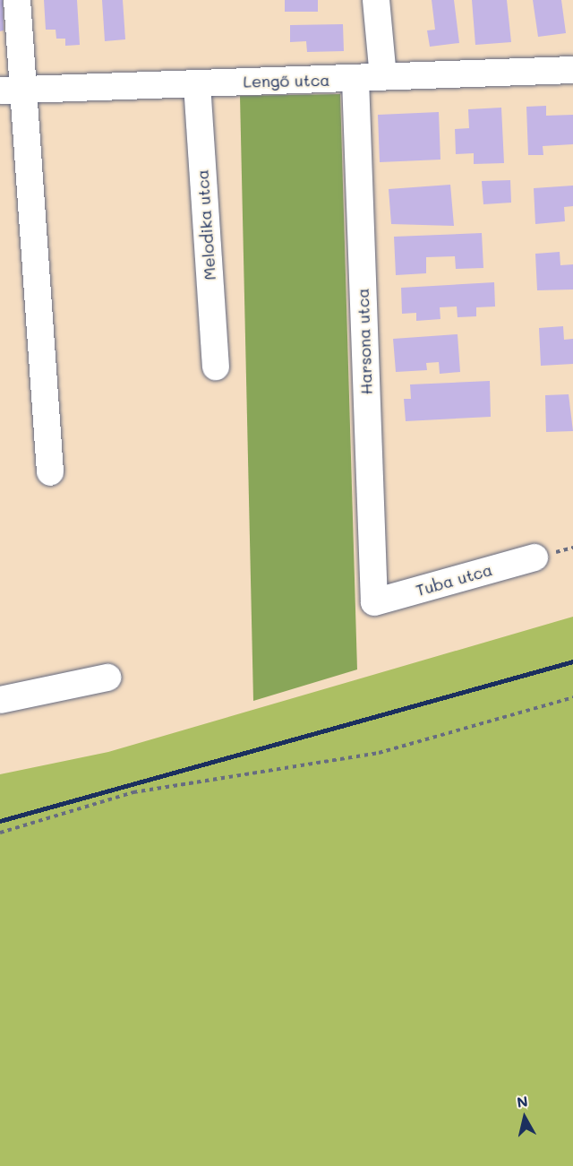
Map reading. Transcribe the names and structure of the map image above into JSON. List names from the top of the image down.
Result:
{
  "streets": {
    "street": [
      "Lengő utca",
      "Melodika utca",
      "Harsona utca",
      "Tuba utca"
    ]
  },
  "crossings": [
    ["Lengő utca", "Melodika utca"],
    ["Lengő utca", "Harsona utca"],
    ["Harsona utca", "Tuba utca"]
  ],
  "north": "top"
}
